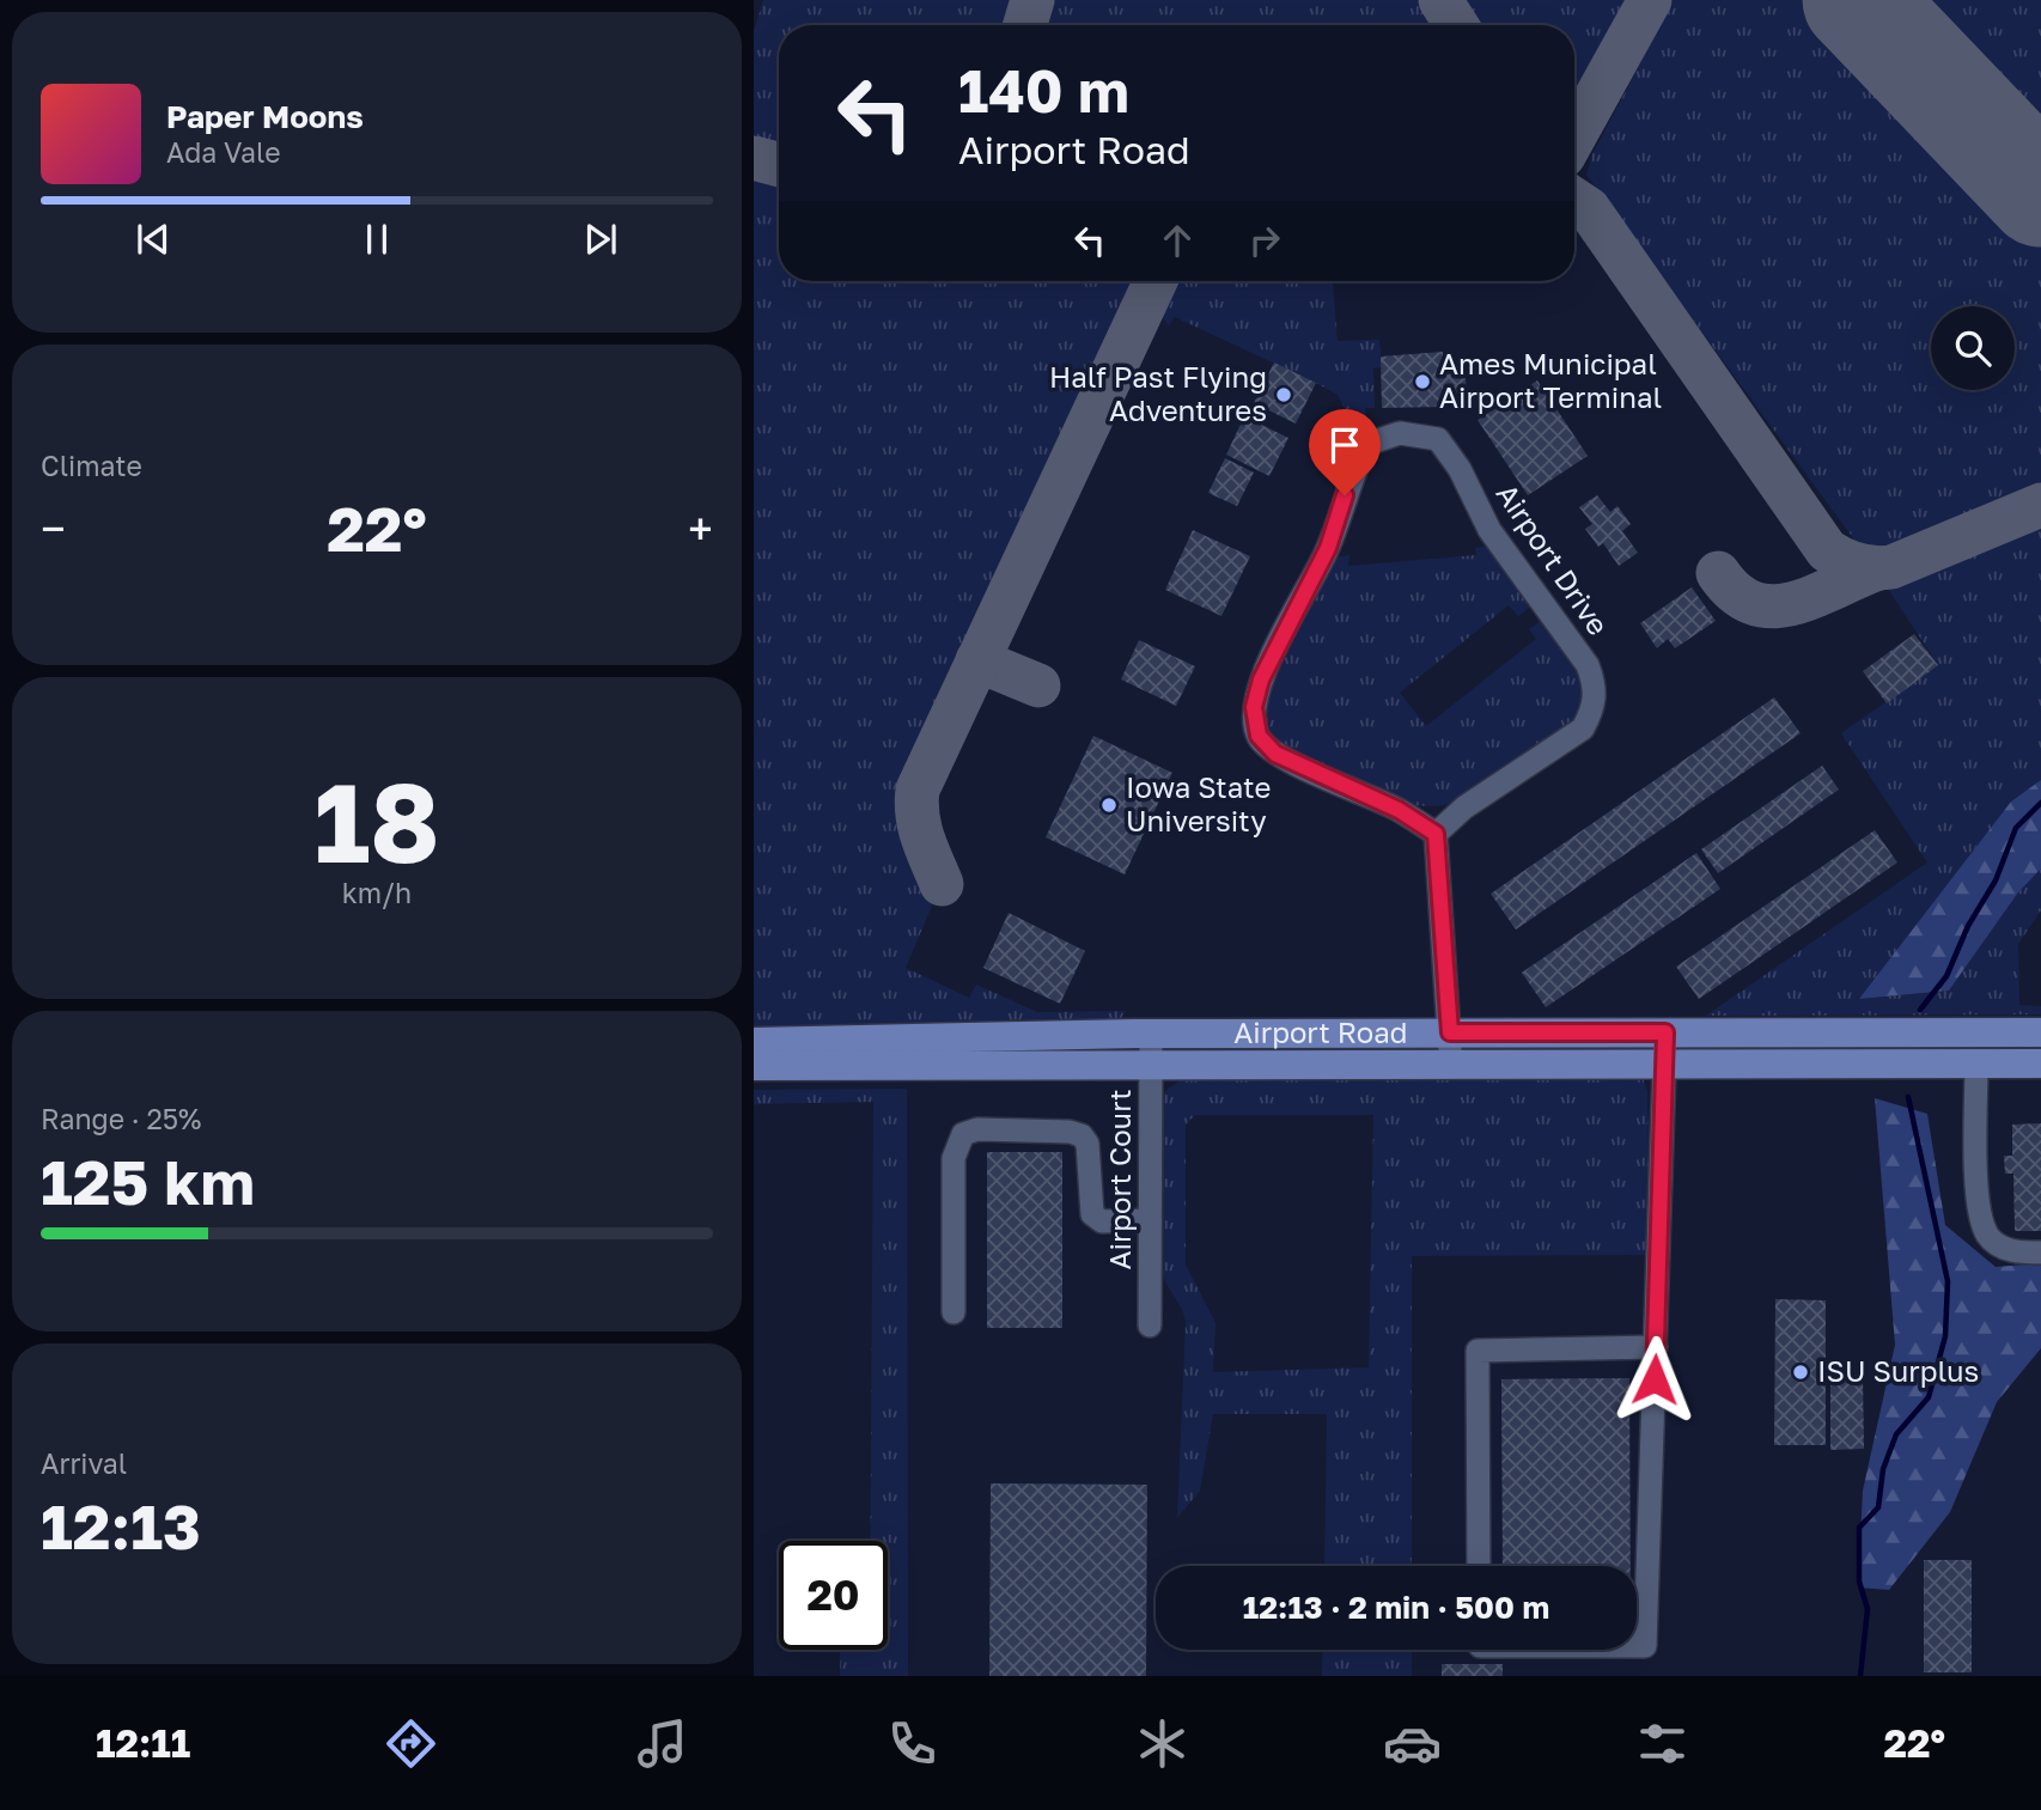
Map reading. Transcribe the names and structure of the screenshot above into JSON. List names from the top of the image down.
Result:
{
  "streets": {
    "main road": ["Airport Road"],
    "street": ["Airport Drive", "Airport Court"]
  },
  "crossings": [
    ["Airport Road", "Airport Court"]
  ],
  "places": [
    "Ames Municipal Airport Terminal",
    "Half Past Flying Adventures",
    "Iowa State University",
    "ISU Surplus"
  ],
  "page": {
    "turn": ["140 m", "Airport Road"],
    "song": ["Paper Moons", "Ada Vale"],
    "tile": [
      "Climate",
      ["18", "km/h"],
      ["Range · 25%", "125 km"],
      ["Arrival", "12:13"]
    ],
    "heat": ["−", "22°", "+"],
    "limit": "20",
    "trip": "12:13 · 2 min · 500 m",
    "tabs": ["12:11", "22°"]
  }
}
